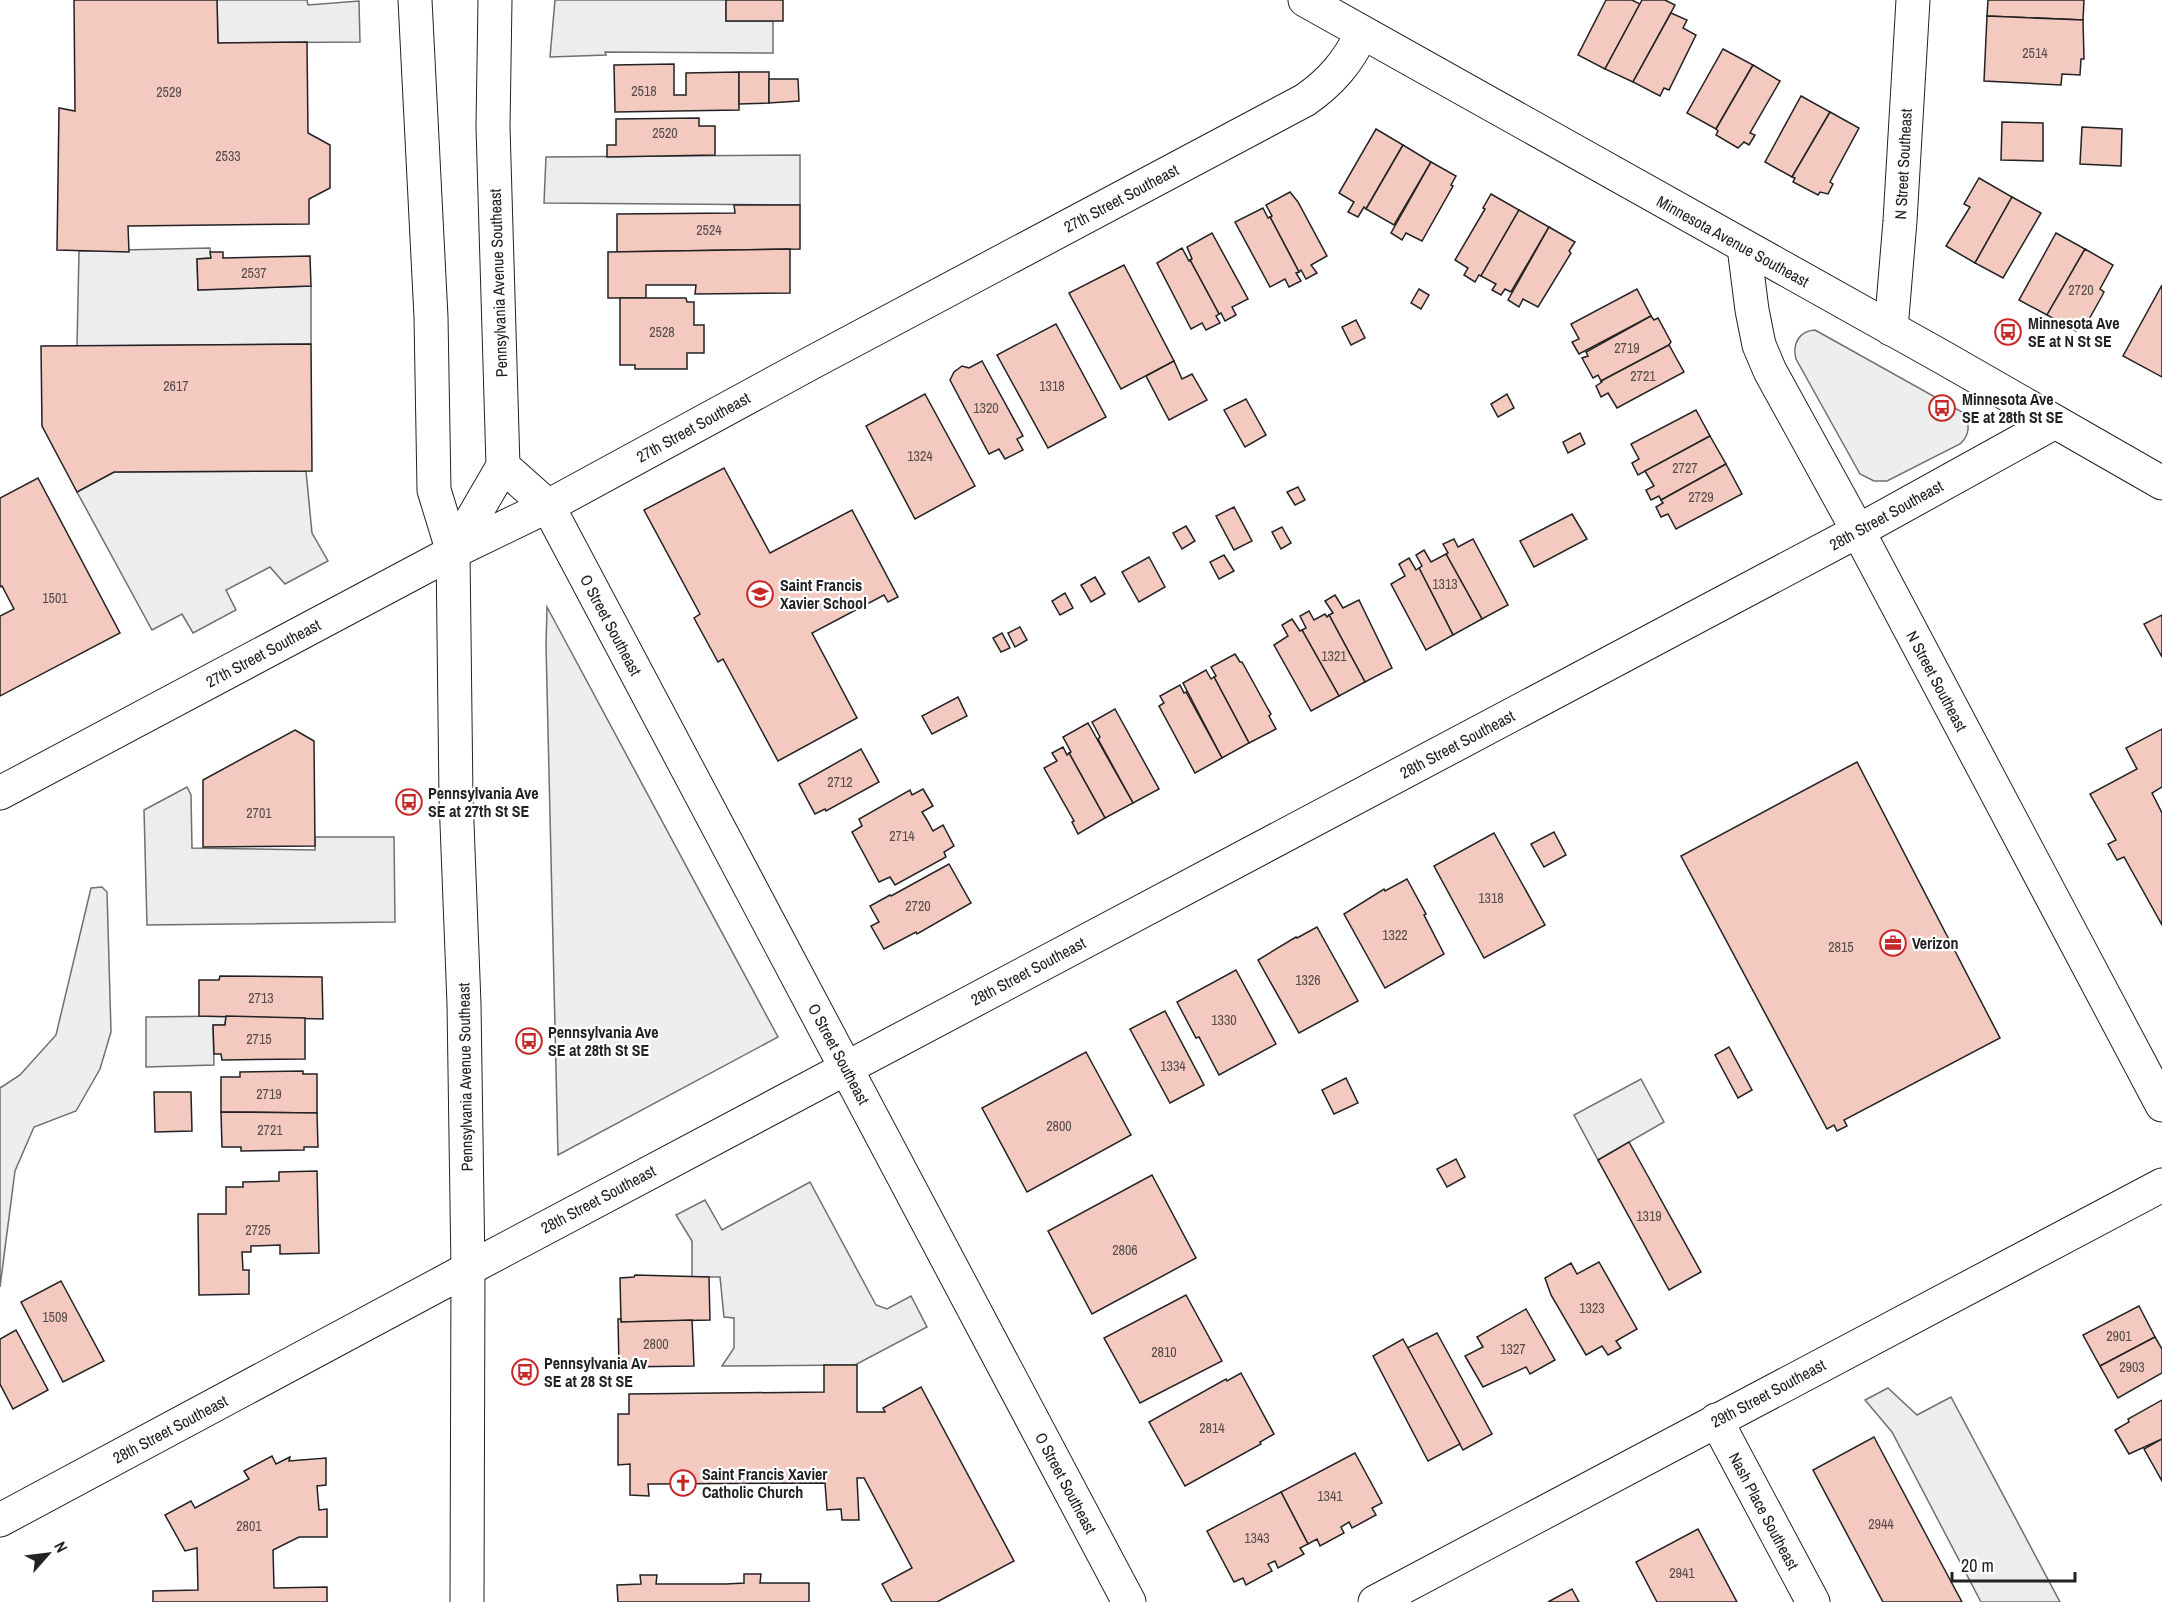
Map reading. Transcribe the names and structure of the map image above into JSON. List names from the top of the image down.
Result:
{
  "streets": {
    "main road": [
      "N Street Southeast",
      "27th Street Southeast",
      "Minnesota Avenue Southeast",
      "Pennsylvania Avenue Southeast",
      "28th Street Southeast",
      "O Street Southeast",
      "29th Street Southeast",
      "Nash Place Southeast"
    ]
  },
  "crossings": [
    ["N Street Southeast", "Minnesota Avenue Southeast"],
    ["N Street Southeast", "28th Street Southeast"],
    ["27th Street Southeast", "Minnesota Avenue Southeast"],
    ["27th Street Southeast", "Pennsylvania Avenue Southeast"],
    ["27th Street Southeast", "O Street Southeast"],
    ["Minnesota Avenue Southeast", "28th Street Southeast"],
    ["Pennsylvania Avenue Southeast", "28th Street Southeast"],
    ["28th Street Southeast", "O Street Southeast"],
    ["29th Street Southeast", "Nash Place Southeast"]
  ],
  "places": {
    "bus stop": [
      "Minnesota Ave SE at N St SE",
      "Minnesota Ave SE at 28th St SE",
      "Pennsylvania Ave SE at 27th St SE",
      "Pennsylvania Ave SE at 28th St SE",
      "Pennsylvania Av SE at 28 St SE"
    ],
    "school or university": ["Saint Francis Xavier School"],
    "office": ["Verizon"],
    "church": ["Saint Francis Xavier Catholic Church"]
  },
  "house_numbers": [
    "2514",
    "2518",
    "2529",
    "2520",
    "2533",
    "2524",
    "2537",
    "2720",
    "2528",
    "2719",
    "2721",
    "2617",
    "1318",
    "1320",
    "1324",
    "2727",
    "2729",
    "1313",
    "1501",
    "1321",
    "2712",
    "2701",
    "2714",
    "1318",
    "2720",
    "1322",
    "2815",
    "1326",
    "2713",
    "1330",
    "2715",
    "1334",
    "2719",
    "2800",
    "2721",
    "1319",
    "2725",
    "2806",
    "1323",
    "1509",
    "2901",
    "2800",
    "1327",
    "2810",
    "2903",
    "2814",
    "1341",
    "2944",
    "2801",
    "1343",
    "2941"
  ],
  "scale_bar": "20 m",
  "north": "top right"
}
